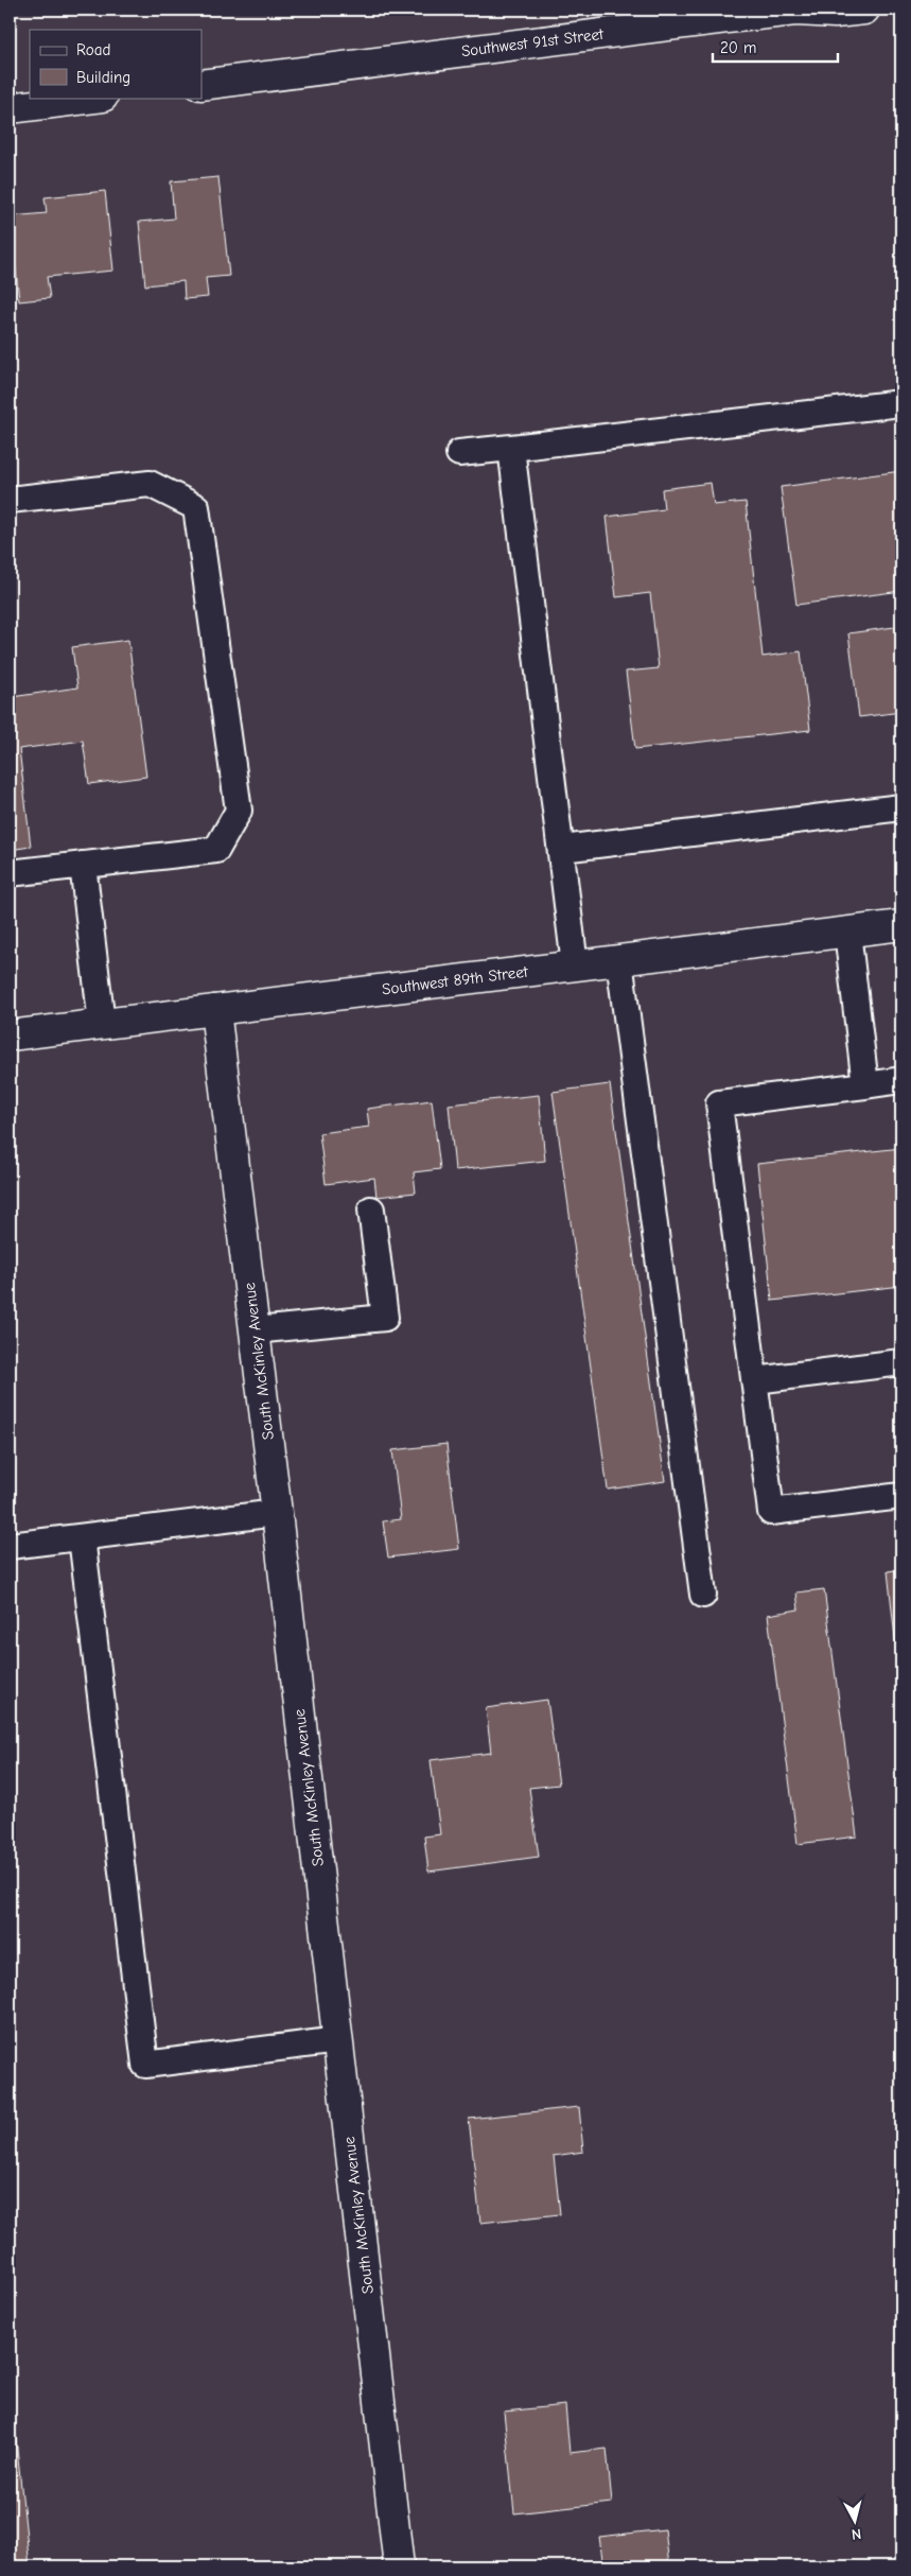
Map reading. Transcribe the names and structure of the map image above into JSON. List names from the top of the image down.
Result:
{
  "streets": {
    "street": ["Southwest 91st Street", "Southwest 89th Street", "South McKinley Avenue"]
  },
  "crossings": [
    ["Southwest 89th Street", "South McKinley Avenue"]
  ],
  "legend": ["Road", "Building"],
  "scale_bar": "20 m",
  "north": "bottom"
}
